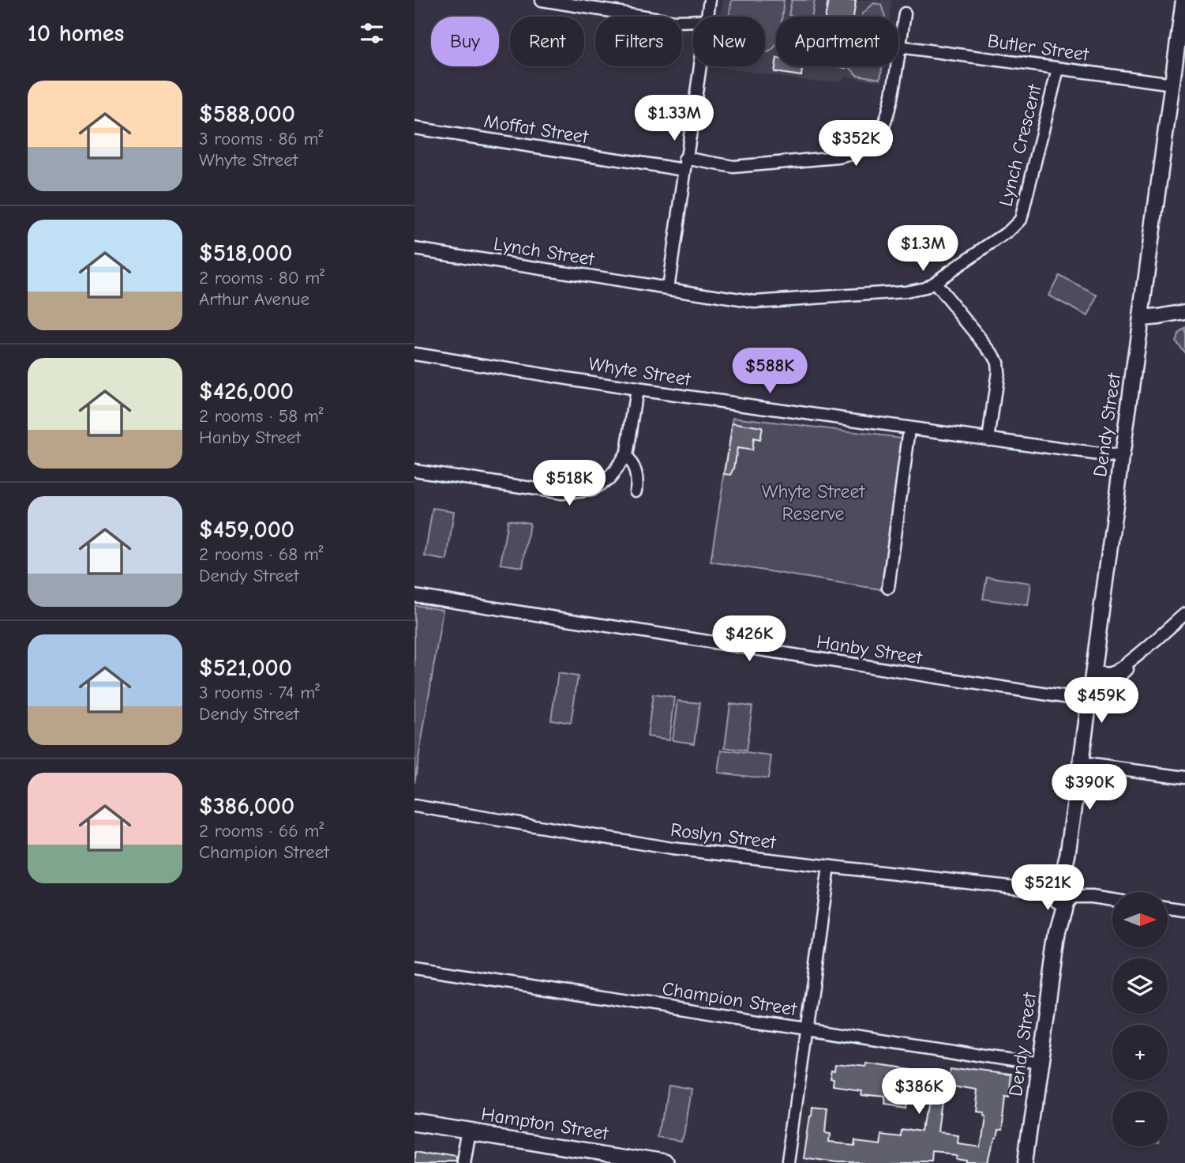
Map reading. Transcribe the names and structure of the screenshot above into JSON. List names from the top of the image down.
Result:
{
  "streets": {
    "main road": ["Hampton Street"],
    "street": [
      "Butler Street",
      "Moffat Street",
      "Lynch Crescent",
      "Lynch Street",
      "Whyte Street",
      "Dendy Street",
      "Hanby Street",
      "Roslyn Street",
      "Champion Street"
    ]
  },
  "crossings": [
    ["Butler Street", "Moffat Street"],
    ["Butler Street", "Lynch Crescent"],
    ["Butler Street", "Dendy Street"],
    ["Lynch Crescent", "Lynch Street"],
    ["Whyte Street", "Dendy Street"],
    ["Dendy Street", "Hanby Street"],
    ["Dendy Street", "Roslyn Street"],
    ["Dendy Street", "Champion Street"]
  ],
  "parks": ["Whyte Street Reserve"],
  "north": "right",
  "page": {
    "heading": "10 homes",
    "chip": [
      "Buy",
      "Rent",
      "Filters",
      "New",
      "Apartment"
    ],
    "list": [
      {
        "name": "$588,000",
        "note": "3 rooms · 86 m² · Whyte Street"
      },
      {
        "name": "$518,000",
        "note": "2 rooms · 80 m² · Arthur Avenue"
      },
      {
        "name": "$426,000",
        "note": "2 rooms · 58 m² · Hanby Street"
      },
      {
        "name": "$459,000",
        "note": "2 rooms · 68 m² · Dendy Street"
      },
      {
        "name": "$521,000",
        "note": "3 rooms · 74 m² · Dendy Street"
      },
      {
        "name": "$386,000",
        "note": "2 rooms · 66 m² · Champion Street"
      }
    ],
    "price": [
      "$1.33M",
      "$352K",
      "$1.3M",
      "$588K",
      "$518K",
      "$426K",
      "$459K",
      "$390K",
      "$521K",
      "$386K"
    ],
    "map_buttons": ["+", "−"]
  }
}
